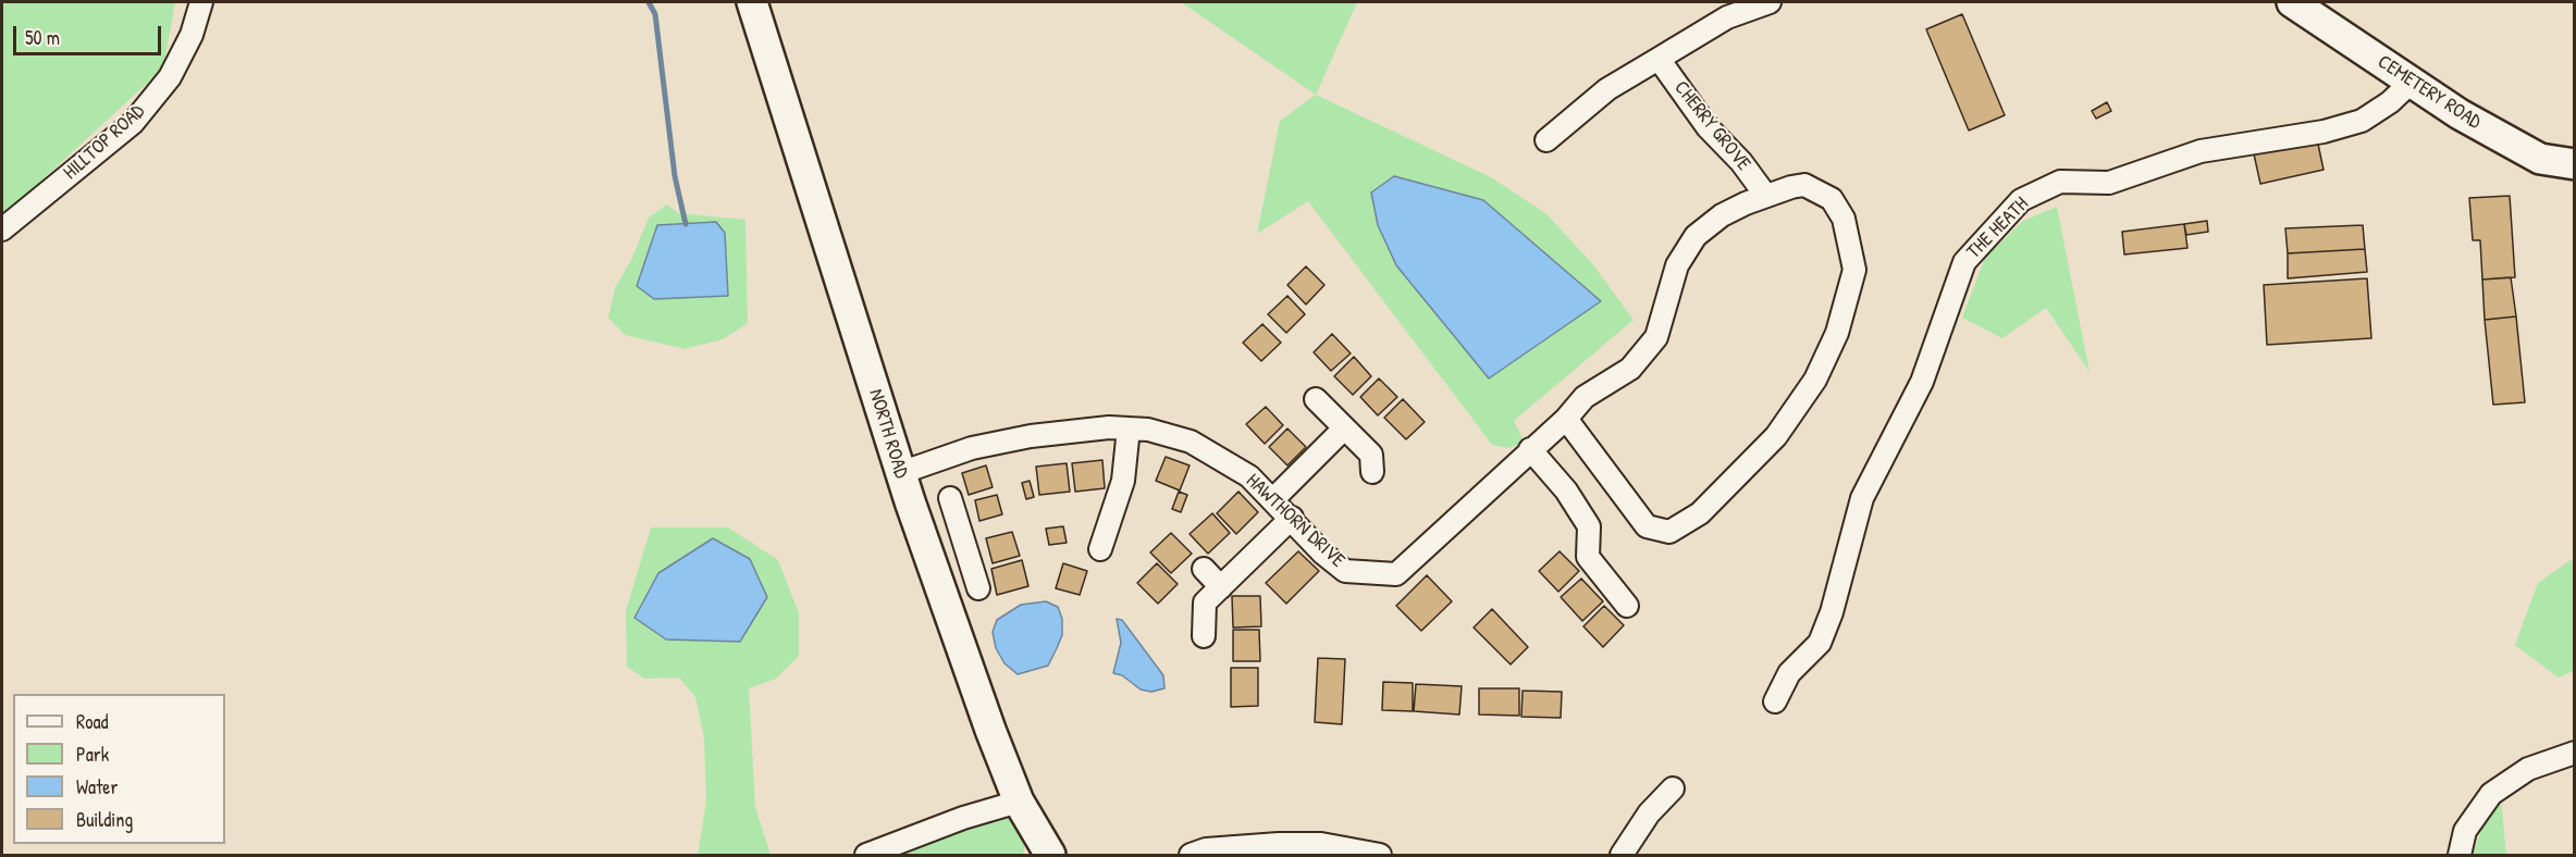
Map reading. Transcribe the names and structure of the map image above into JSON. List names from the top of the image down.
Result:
{
  "streets": {
    "street": [
      "CEMETERY ROAD",
      "CHERRY GROVE",
      "HILLTOP ROAD",
      "THE HEATH",
      "NORTH ROAD",
      "HAWTHORN DRIVE"
    ]
  },
  "crossings": [
    ["CEMETERY ROAD", "THE HEATH"],
    ["CHERRY GROVE", "HAWTHORN DRIVE"],
    ["NORTH ROAD", "HAWTHORN DRIVE"]
  ],
  "legend": [
    "Road",
    "Park",
    "Water",
    "Building"
  ],
  "scale_bar": "50 m"
}
